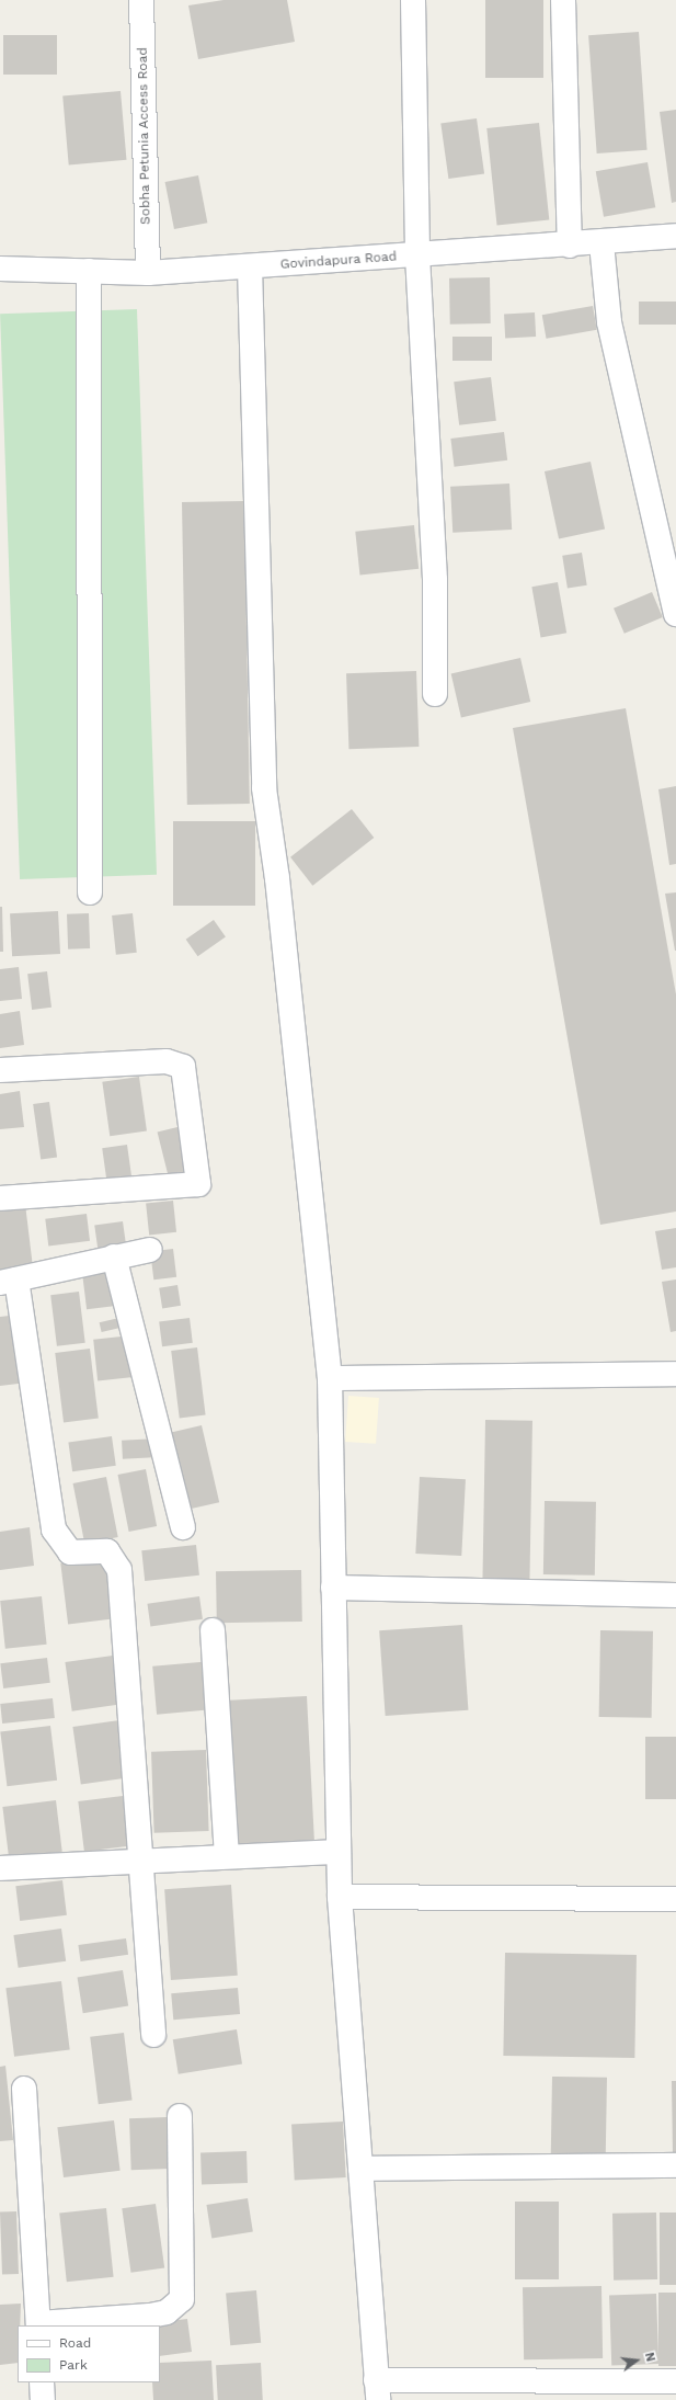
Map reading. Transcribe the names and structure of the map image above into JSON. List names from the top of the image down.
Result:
{
  "streets": {
    "street": ["Sobha Petunia Access Road", "Govindapura Road"]
  },
  "crossings": [
    ["Sobha Petunia Access Road", "Govindapura Road"]
  ],
  "legend": ["Road", "Park"],
  "north": "right"
}
